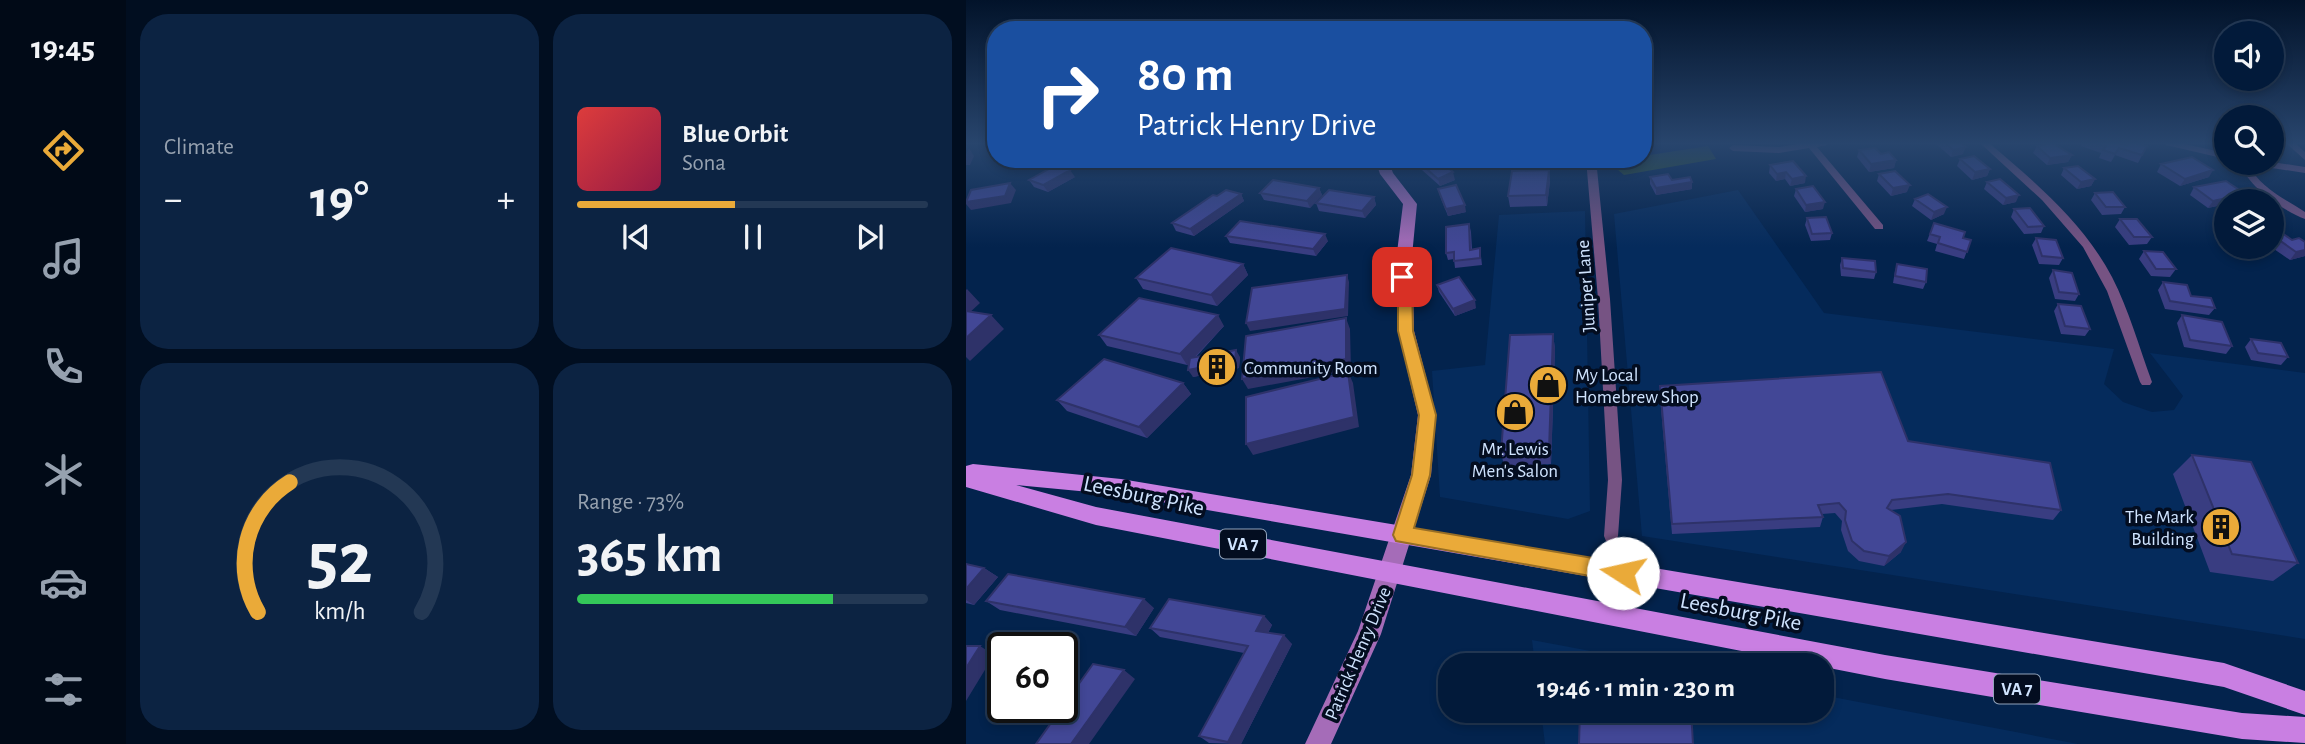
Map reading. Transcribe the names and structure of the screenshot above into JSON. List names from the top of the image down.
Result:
{
  "streets": {
    "main road": ["Leesburg Pike", "VA 7"],
    "street": ["Juniper Lane", "Patrick Henry Drive"]
  },
  "crossings": [
    ["Leesburg Pike", "Patrick Henry Drive"]
  ],
  "places": {
    "building": ["Community Room", "The Mark Building"],
    "shop": ["My Local Homebrew Shop", "Mr. Lewis Men's Salon"]
  },
  "page": {
    "tabs": "19:45",
    "tile": [
      "Climate",
      ["Range · 73%", "365 km"]
    ],
    "turn": ["80 m", "Patrick Henry Drive"],
    "song": ["Blue Orbit", "Sona"],
    "heat": ["−", "19°", "+"],
    "limit": "60",
    "trip": "19:46 · 1 min · 230 m",
    "gauge": ["52", "km/h"]
  }
}
